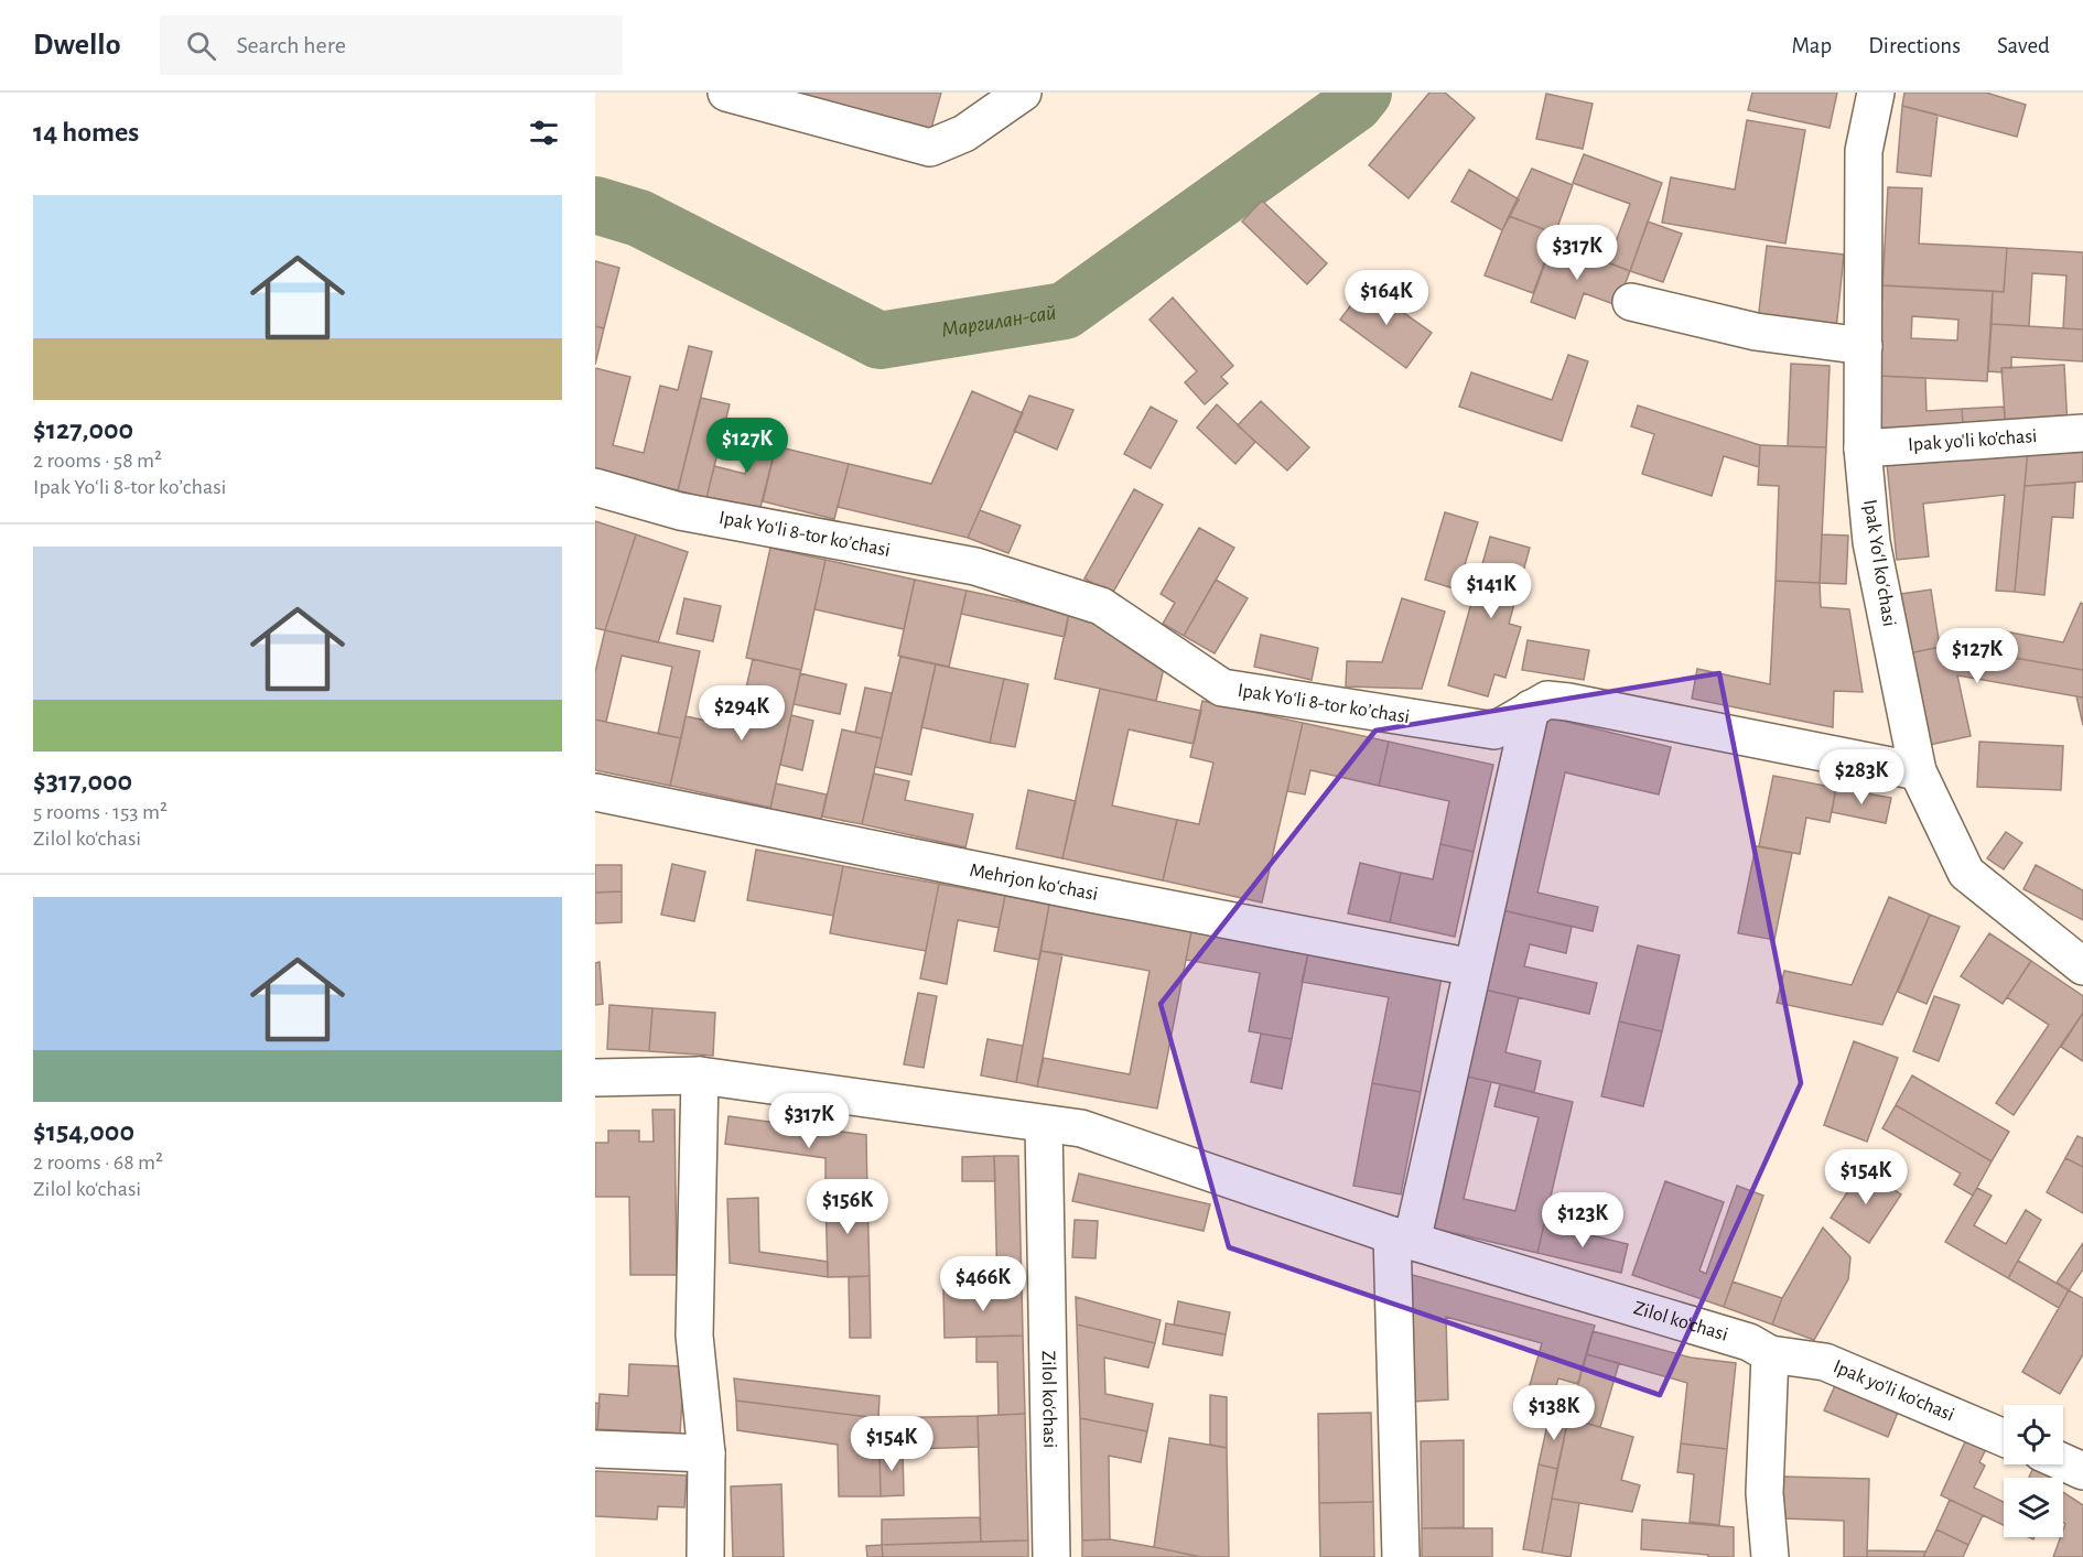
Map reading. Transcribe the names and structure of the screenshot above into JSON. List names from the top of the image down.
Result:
{
  "streets": {
    "street": [
      "Ipak yo'li ko'chasi",
      "Ipak Yoʻli 8-tor koʼchasi",
      "Ipak Yoʻl koʻchasi",
      "Mehrjon koʻchasi",
      "Zilol ko‘chasi"
    ]
  },
  "crossings": [
    ["Ipak yo'li ko'chasi", "Ipak Yoʻl koʻchasi"],
    ["Ipak yo'li ko'chasi", "Zilol ko‘chasi"],
    ["Ipak Yoʻli 8-tor koʼchasi", "Ipak Yoʻl koʻchasi"]
  ],
  "water": ["Маргилан-сай"],
  "page": {
    "header": "Dwello",
    "search": "Search here",
    "nav": ["Map", "Directions", "Saved"],
    "heading": "14 homes",
    "list": [
      {
        "name": "$127,000",
        "note": "2 rooms · 58 m² · Ipak Yoʻli 8-tor koʼchasi"
      },
      {
        "name": "$317,000",
        "note": "5 rooms · 153 m² · Zilol ko‘chasi"
      },
      {
        "name": "$154,000",
        "note": "2 rooms · 68 m² · Zilol ko‘chasi"
      }
    ],
    "price": [
      "$317K",
      "$164K",
      "$127K",
      "$141K",
      "$127K",
      "$294K",
      "$283K",
      "$317K",
      "$154K",
      "$156K",
      "$123K",
      "$466K",
      "$138K",
      "$154K"
    ]
  }
}
